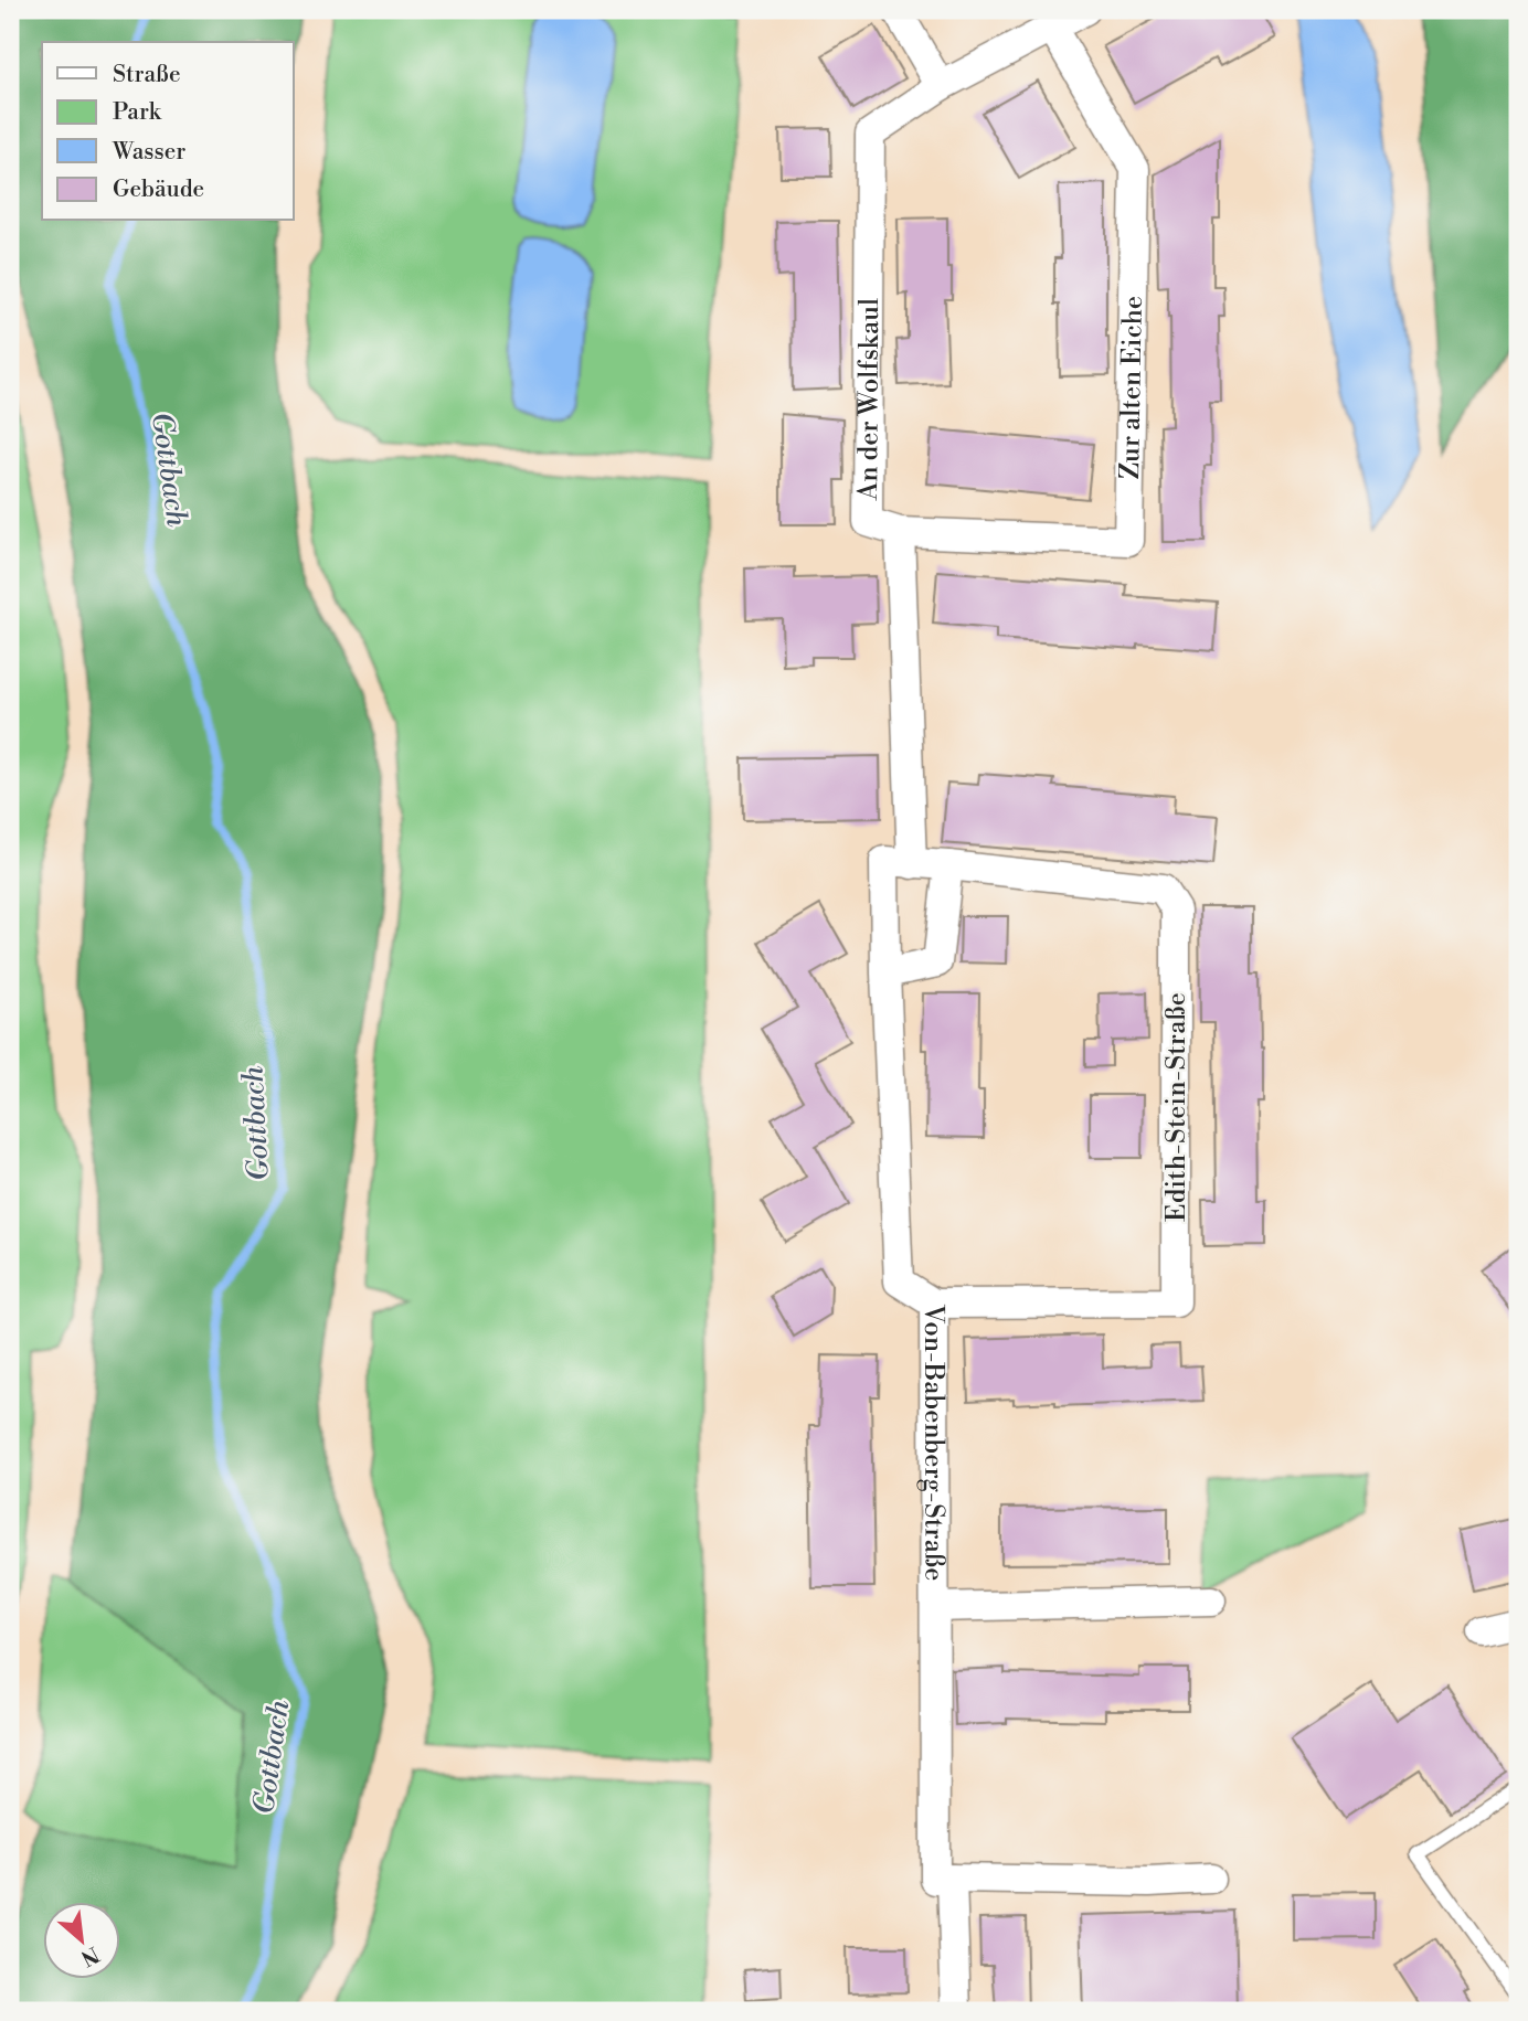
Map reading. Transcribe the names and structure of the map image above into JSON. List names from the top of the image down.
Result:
{
  "streets": {
    "street": [
      "Zur alten Eiche",
      "An der Wolfskaul",
      "Edith-Stein-Straße",
      "Von-Babenberg-Straße"
    ]
  },
  "crossings": [
    ["Zur alten Eiche", "An der Wolfskaul"],
    ["An der Wolfskaul", "Von-Babenberg-Straße"],
    ["Edith-Stein-Straße", "Von-Babenberg-Straße"]
  ],
  "water": ["Gottbach"],
  "legend": [
    "Straße",
    "Park",
    "Wasser",
    "Gebäude"
  ],
  "north": "bottom right"
}
